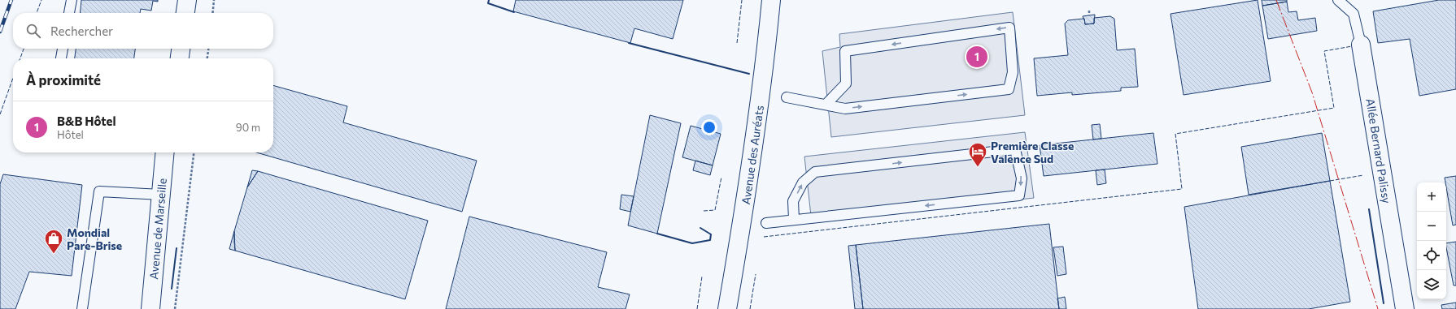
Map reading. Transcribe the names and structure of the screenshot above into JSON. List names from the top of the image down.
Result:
{
  "streets": {
    "street": ["Allée Bernard Palissy", "Avenue des Auréats", "Avenue de Marseille"]
  },
  "places": {
    "hotel": ["Première Classe Valence Sud"],
    "shop": ["Mondial Pare-Brise"]
  },
  "page": {
    "search": "Rechercher",
    "pins": "1",
    "heading": "À proximité",
    "list": [
      {
        "mark": "1",
        "name": "B&B Hôtel",
        "note": "Hôtel",
        "value": "90 m"
      }
    ],
    "map_buttons": ["+", "−"]
  }
}
